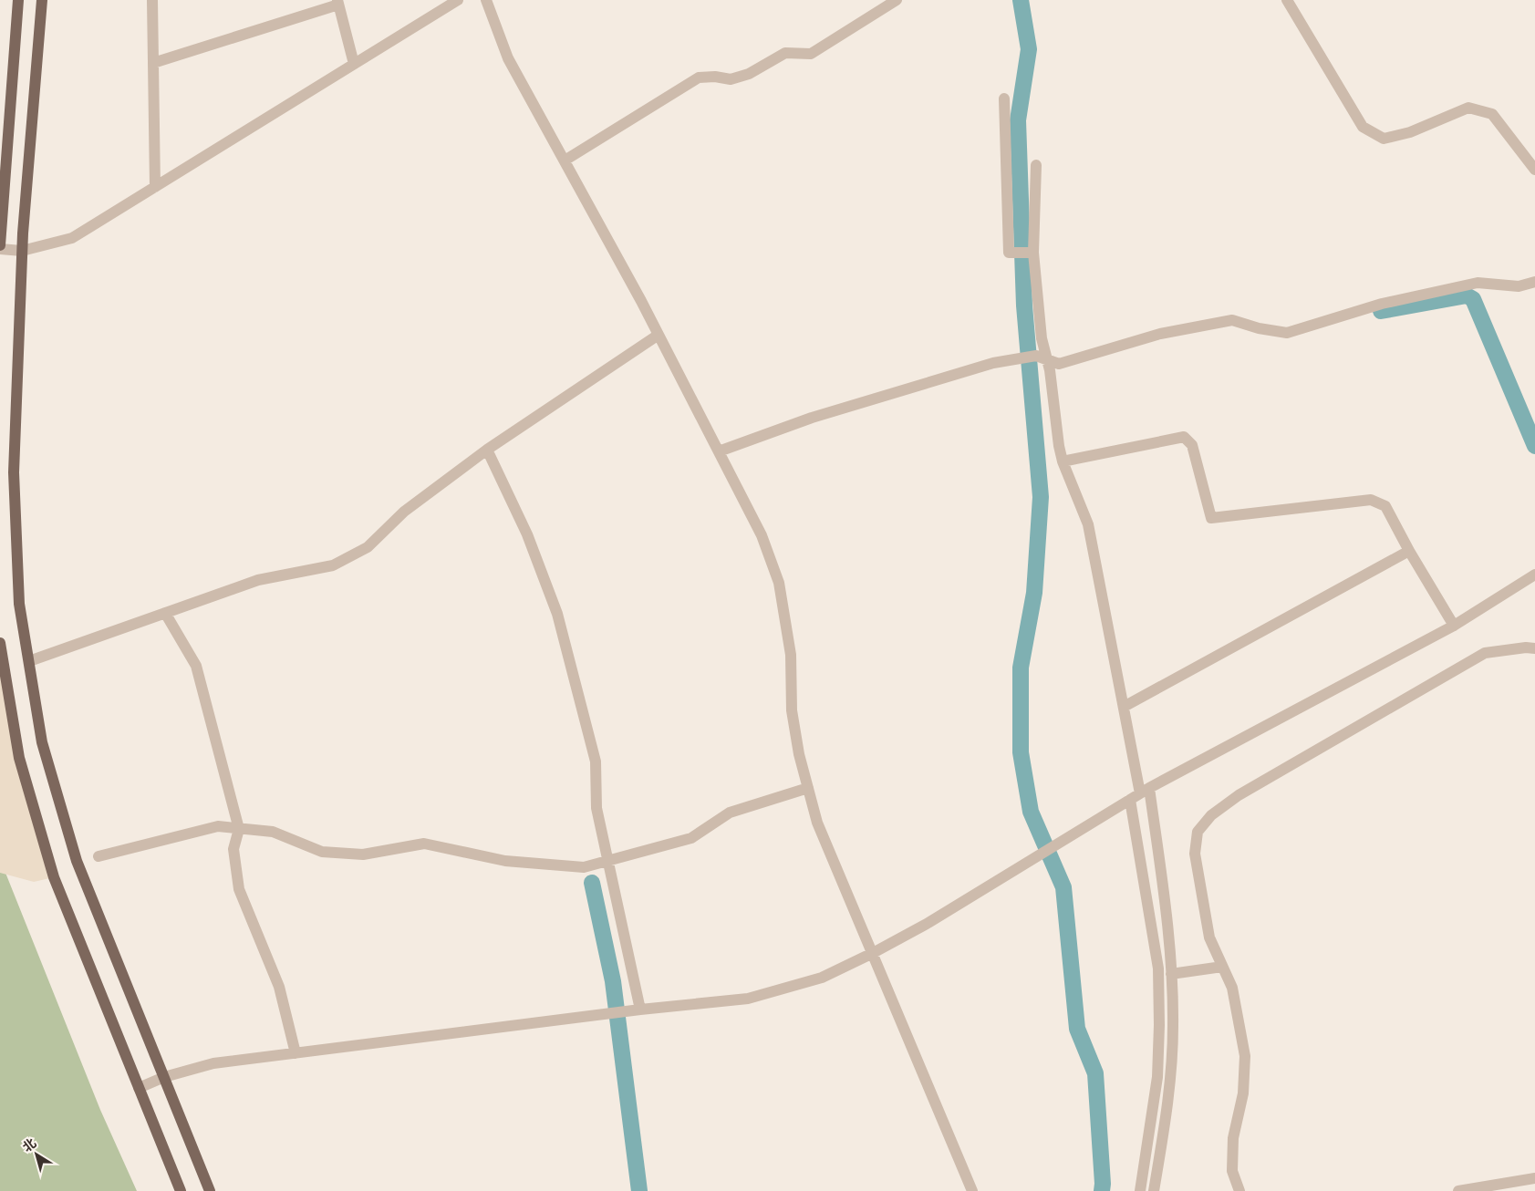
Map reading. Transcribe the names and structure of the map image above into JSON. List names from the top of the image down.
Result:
{
  "north": "top left"
}
